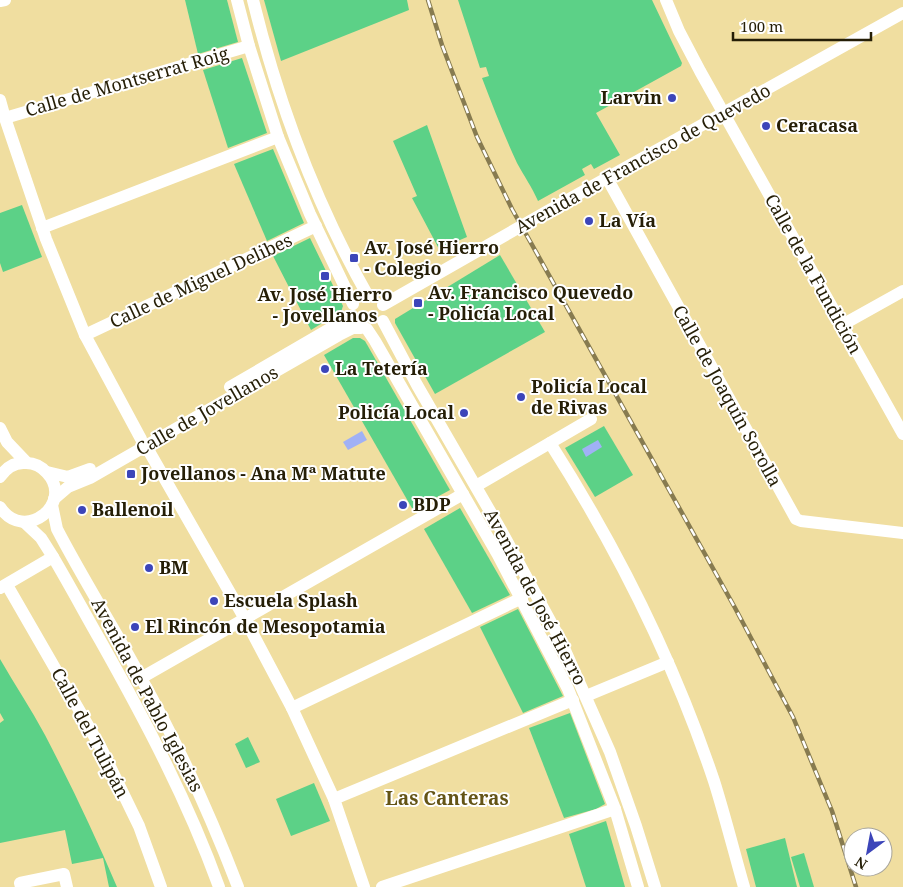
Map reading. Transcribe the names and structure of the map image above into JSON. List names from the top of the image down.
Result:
{
  "streets": {
    "street": [
      "Calle de Montserrat Roig",
      "Avenida de Francisco de Quevedo",
      "Calle de la Fundición",
      "Calle de Miguel Delibes",
      "Calle de Joaquín Sorolla",
      "Calle de Jovellanos",
      "Avenida de José Hierro",
      "Avenida de Pablo Iglesias",
      "Calle del Tulipán"
    ]
  },
  "crossings": [
    ["Avenida de Francisco de Quevedo", "Calle de la Fundición"],
    ["Avenida de Francisco de Quevedo", "Calle de Joaquín Sorolla"],
    ["Avenida de Francisco de Quevedo", "Calle de Jovellanos"],
    ["Avenida de Francisco de Quevedo", "Avenida de José Hierro"],
    ["Calle de Jovellanos", "Avenida de José Hierro"],
    ["Calle de Jovellanos", "Avenida de Pablo Iglesias"]
  ],
  "districts": ["Las Canteras"],
  "places": {
    "other": [
      "Larvin",
      "Ceracasa",
      "La Vía",
      "La Tetería",
      "Policía Local de Rivas",
      "Policía Local",
      "BDP",
      "Ballenoil",
      "BM",
      "Escuela Splash",
      "El Rincón de Mesopotamia"
    ],
    "transit": [
      "Av. José Hierro - Colegio",
      "Av. José Hierro - Jovellanos",
      "Av. Francisco Quevedo - Policía Local",
      "Jovellanos - Ana Mª Matute"
    ]
  },
  "scale_bar": "100 m",
  "north": "bottom left"
}
